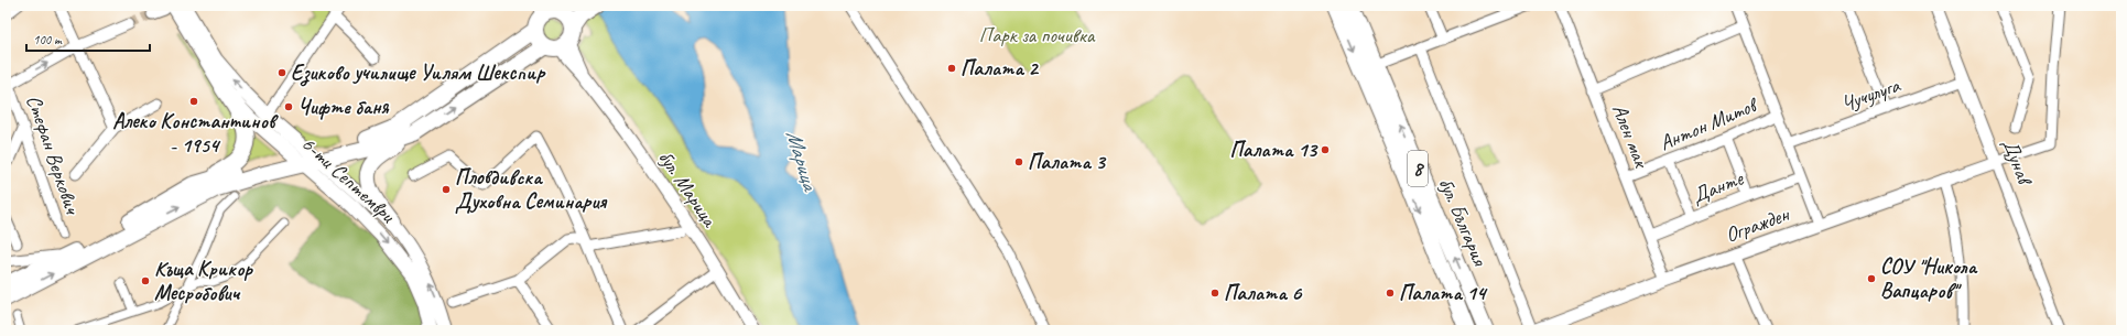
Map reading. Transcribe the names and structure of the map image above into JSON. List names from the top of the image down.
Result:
{
  "streets": {
    "main road": ["8", "6-ти Септември", "бул. България"],
    "street": [
      "Чучулуга",
      "Антон Митов",
      "Ален мак",
      "Стефан Веркович",
      "Дунав",
      "Данте",
      "бул. Марица",
      "Огражден"
    ]
  },
  "crossings": [
    ["Чучулуга", "Дунав"],
    ["Антон Митов", "Ален мак"],
    ["Ален мак", "Данте"],
    ["Ален мак", "Огражден"],
    ["Дунав", "Огражден"]
  ],
  "water": ["Марица"],
  "parks": ["Парк за почивка"],
  "places": [
    "Палата 2",
    "Езиково училище Уилям Шекспир",
    "Алеко Константинов - 1954",
    "Чифте баня",
    "Палата 13",
    "Палата 3",
    "Пловдивска Духовна Семинария",
    "СОУ \"Никола Вапцаров\"",
    "Kъща Крикор Месробович",
    "Палата 6",
    "Палата 14"
  ],
  "scale_bar": "100 m"
}
